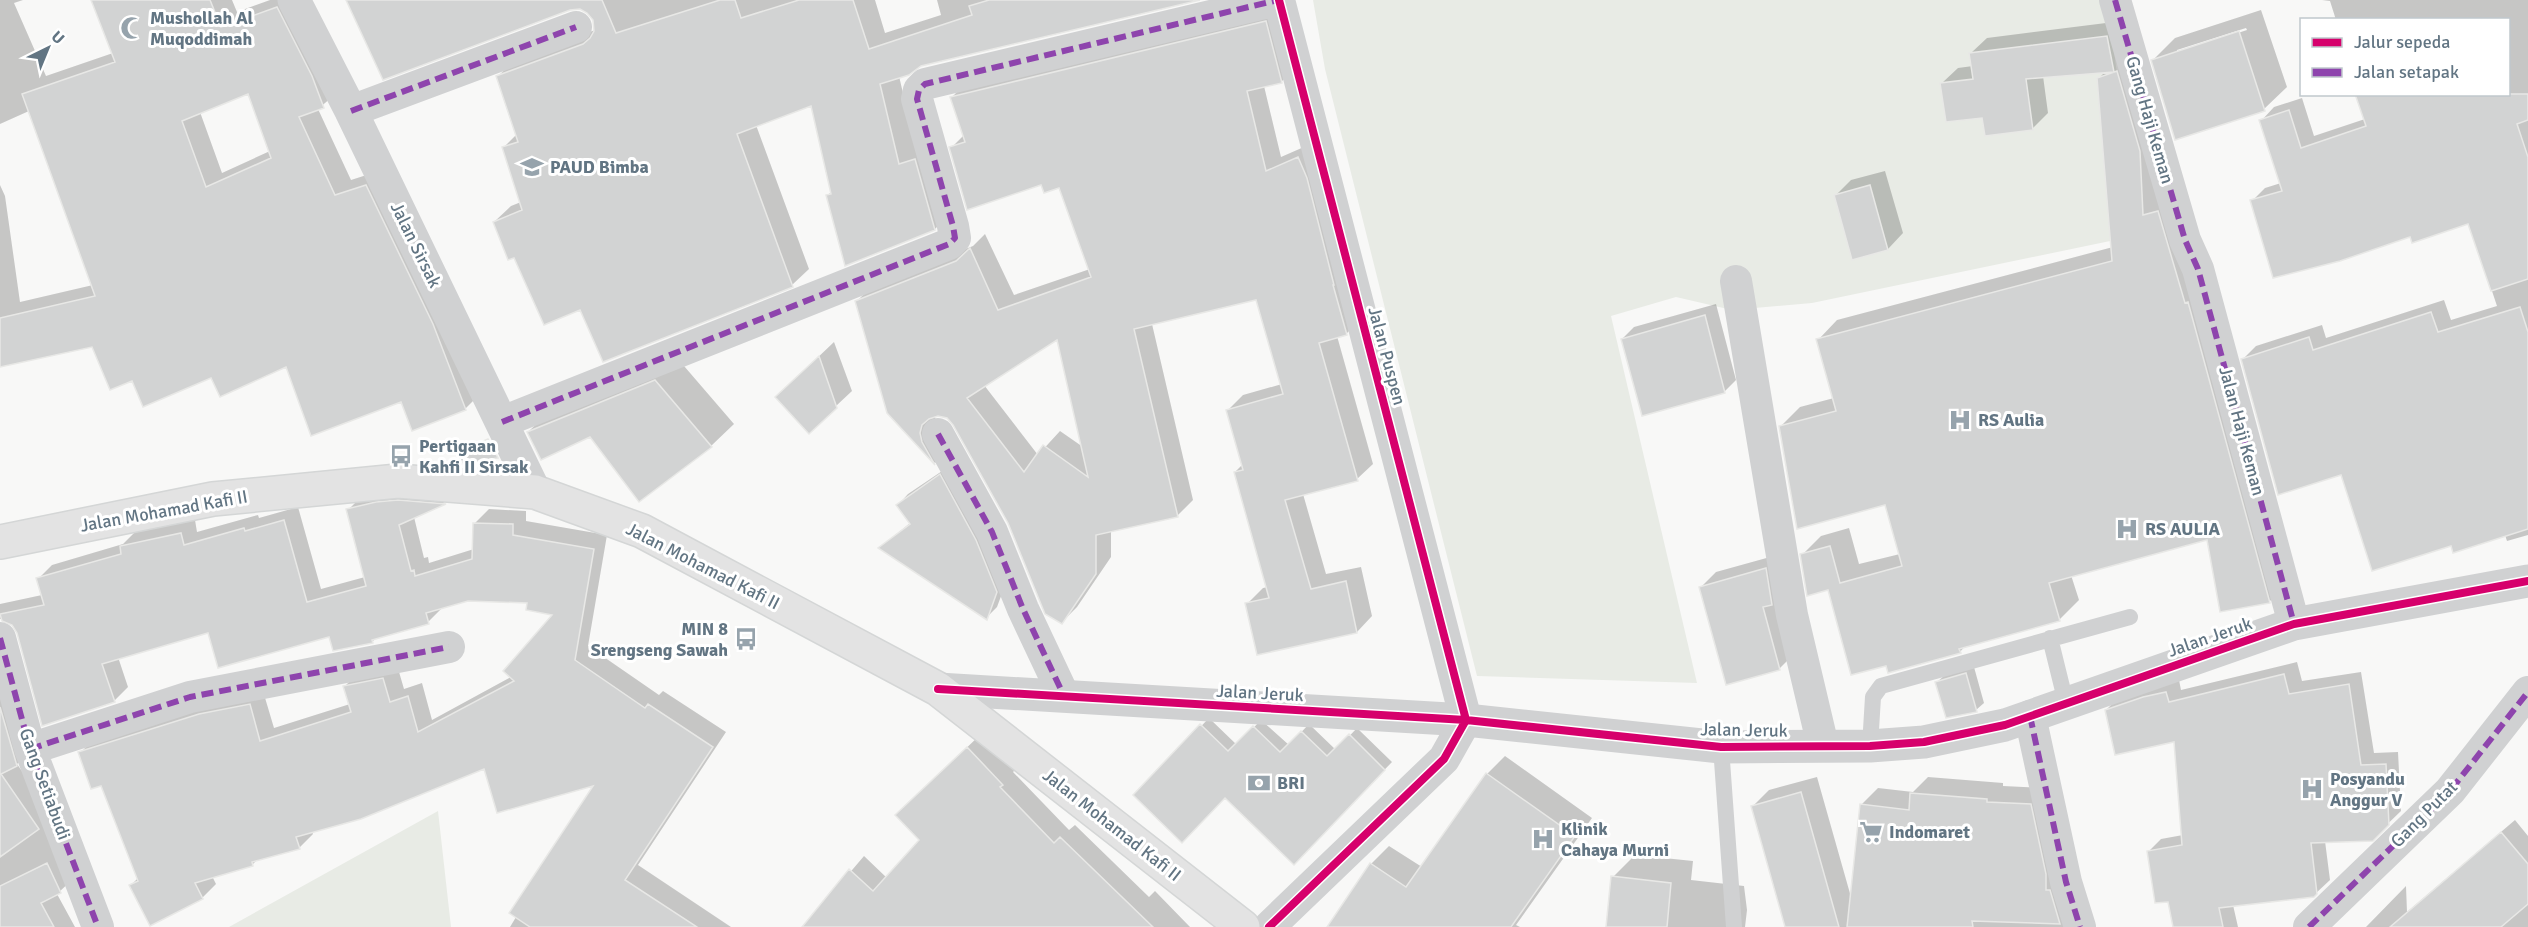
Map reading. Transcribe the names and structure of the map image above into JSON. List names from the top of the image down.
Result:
{
  "streets": {
    "main road": ["Jalan Mohamad Kafi II"],
    "street": [
      "Gang Haji Keman",
      "Jalan Sirsak",
      "Jalan Puspen",
      "Jalan Haji Keman",
      "Jalan Jeruk",
      "Gang Setiabudi",
      "Gang Putat"
    ]
  },
  "crossings": [
    ["Gang Haji Keman", "Jalan Haji Keman"],
    ["Jalan Sirsak", "Jalan Mohamad Kafi II"],
    ["Jalan Puspen", "Jalan Jeruk"],
    ["Jalan Haji Keman", "Jalan Jeruk"],
    ["Jalan Mohamad Kafi II", "Jalan Jeruk"]
  ],
  "places": {
    "mosque": ["Mushollah Al Muqoddimah"],
    "school or university": ["PAUD Bimba"],
    "hospital": [
      "RS Aulia",
      "RS AULIA",
      "Posyandu Anggur V",
      "Klinik Cahaya Murni"
    ],
    "bus stop": ["Pertigaan Kahfi II Sirsak", "MIN 8 Srengseng Sawah"],
    "bank": ["BRI"],
    "supermarket": ["Indomaret"]
  },
  "legend": ["Jalur sepeda", "Jalan setapak"],
  "north": "top right"
}
